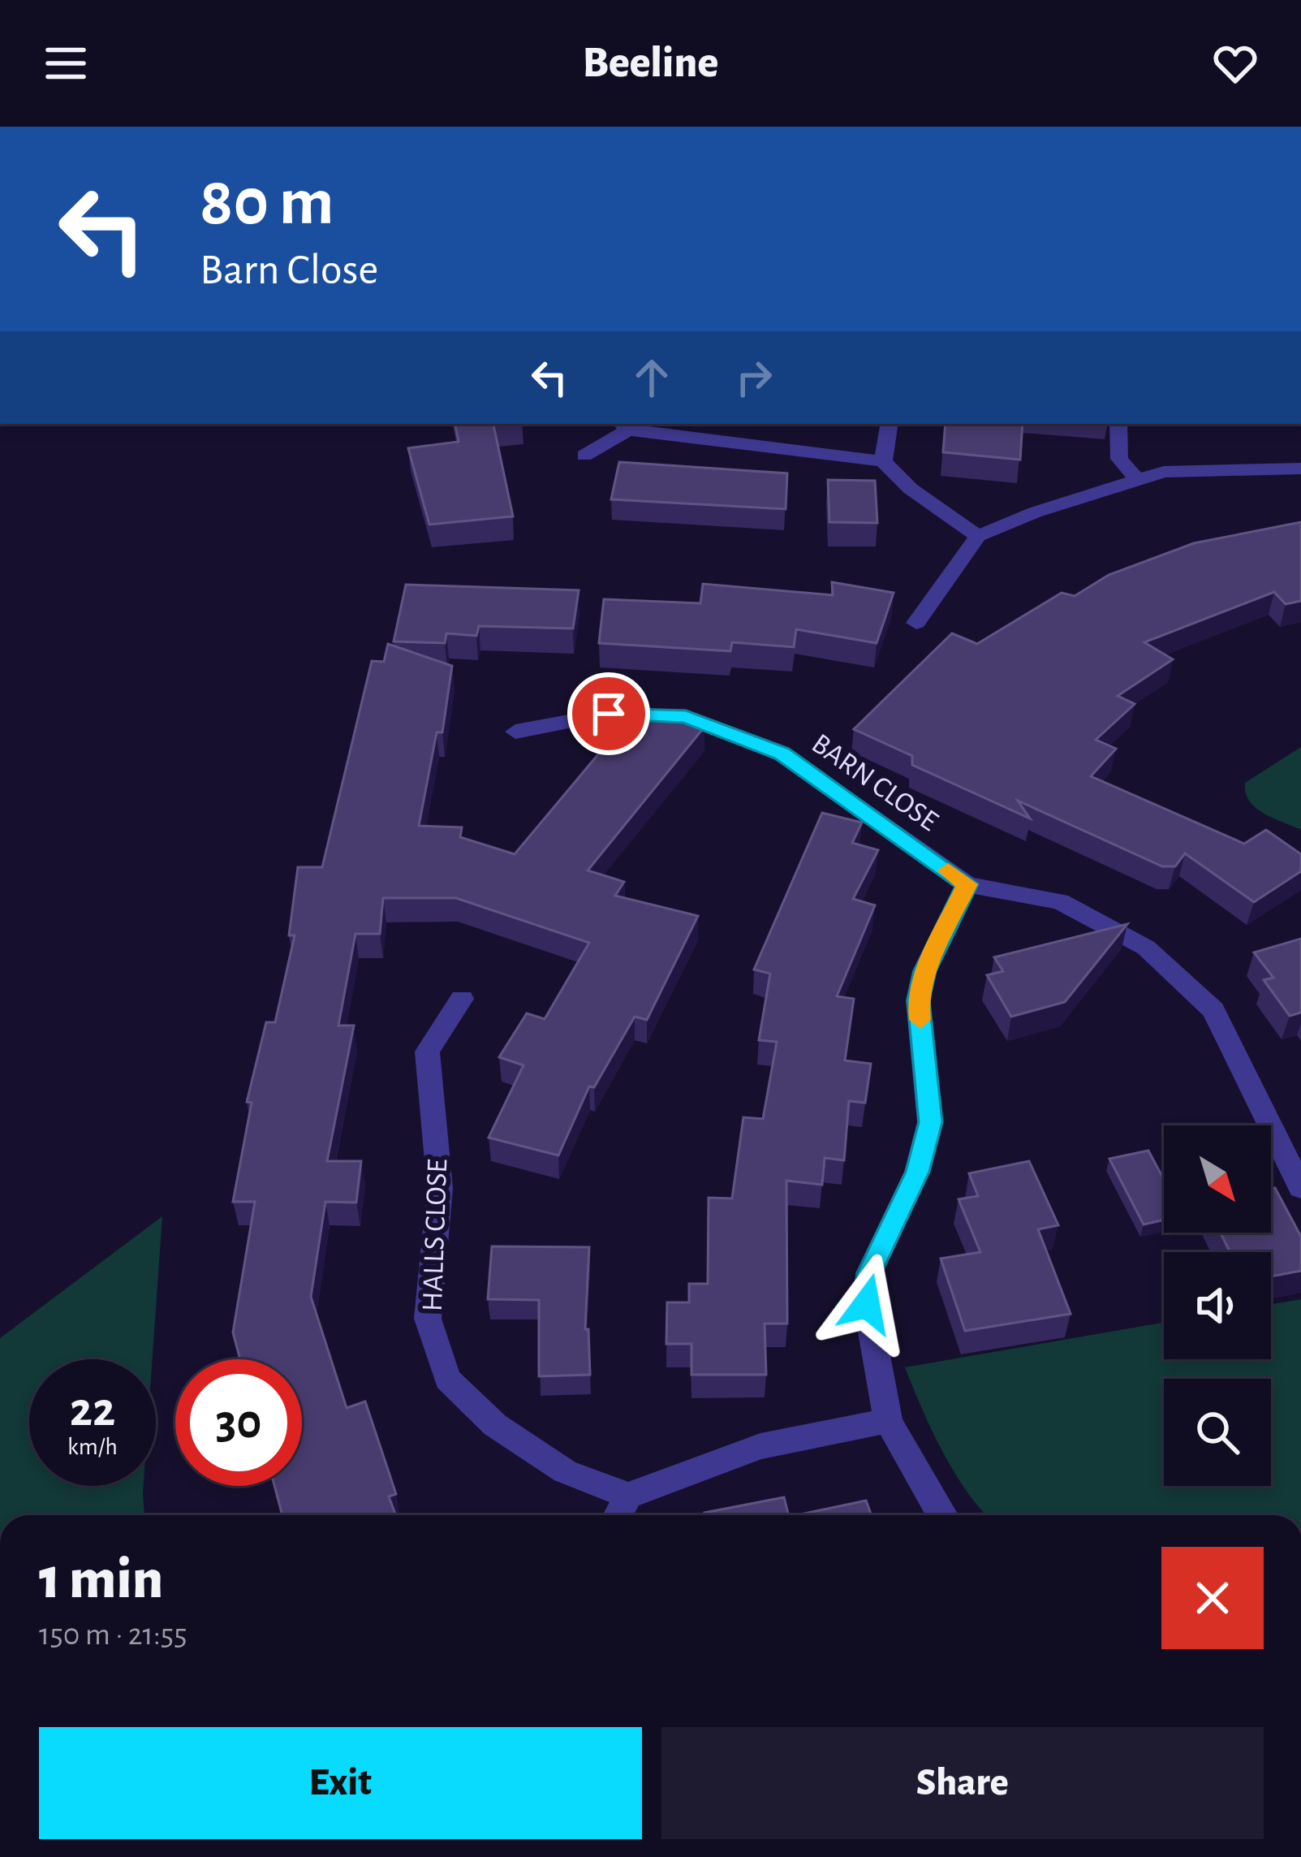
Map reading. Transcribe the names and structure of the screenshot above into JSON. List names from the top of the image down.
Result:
{
  "streets": {
    "street": ["BARN CLOSE", "HALLS CLOSE"]
  },
  "north": "bottom right",
  "page": {
    "header": "Beeline",
    "turn": ["80 m", "Barn Close"],
    "speed": "22 km/h",
    "limit": "30",
    "heading": ["1 min", "150 m · 21:55"],
    "buttons": ["Exit", "Share"]
  }
}
